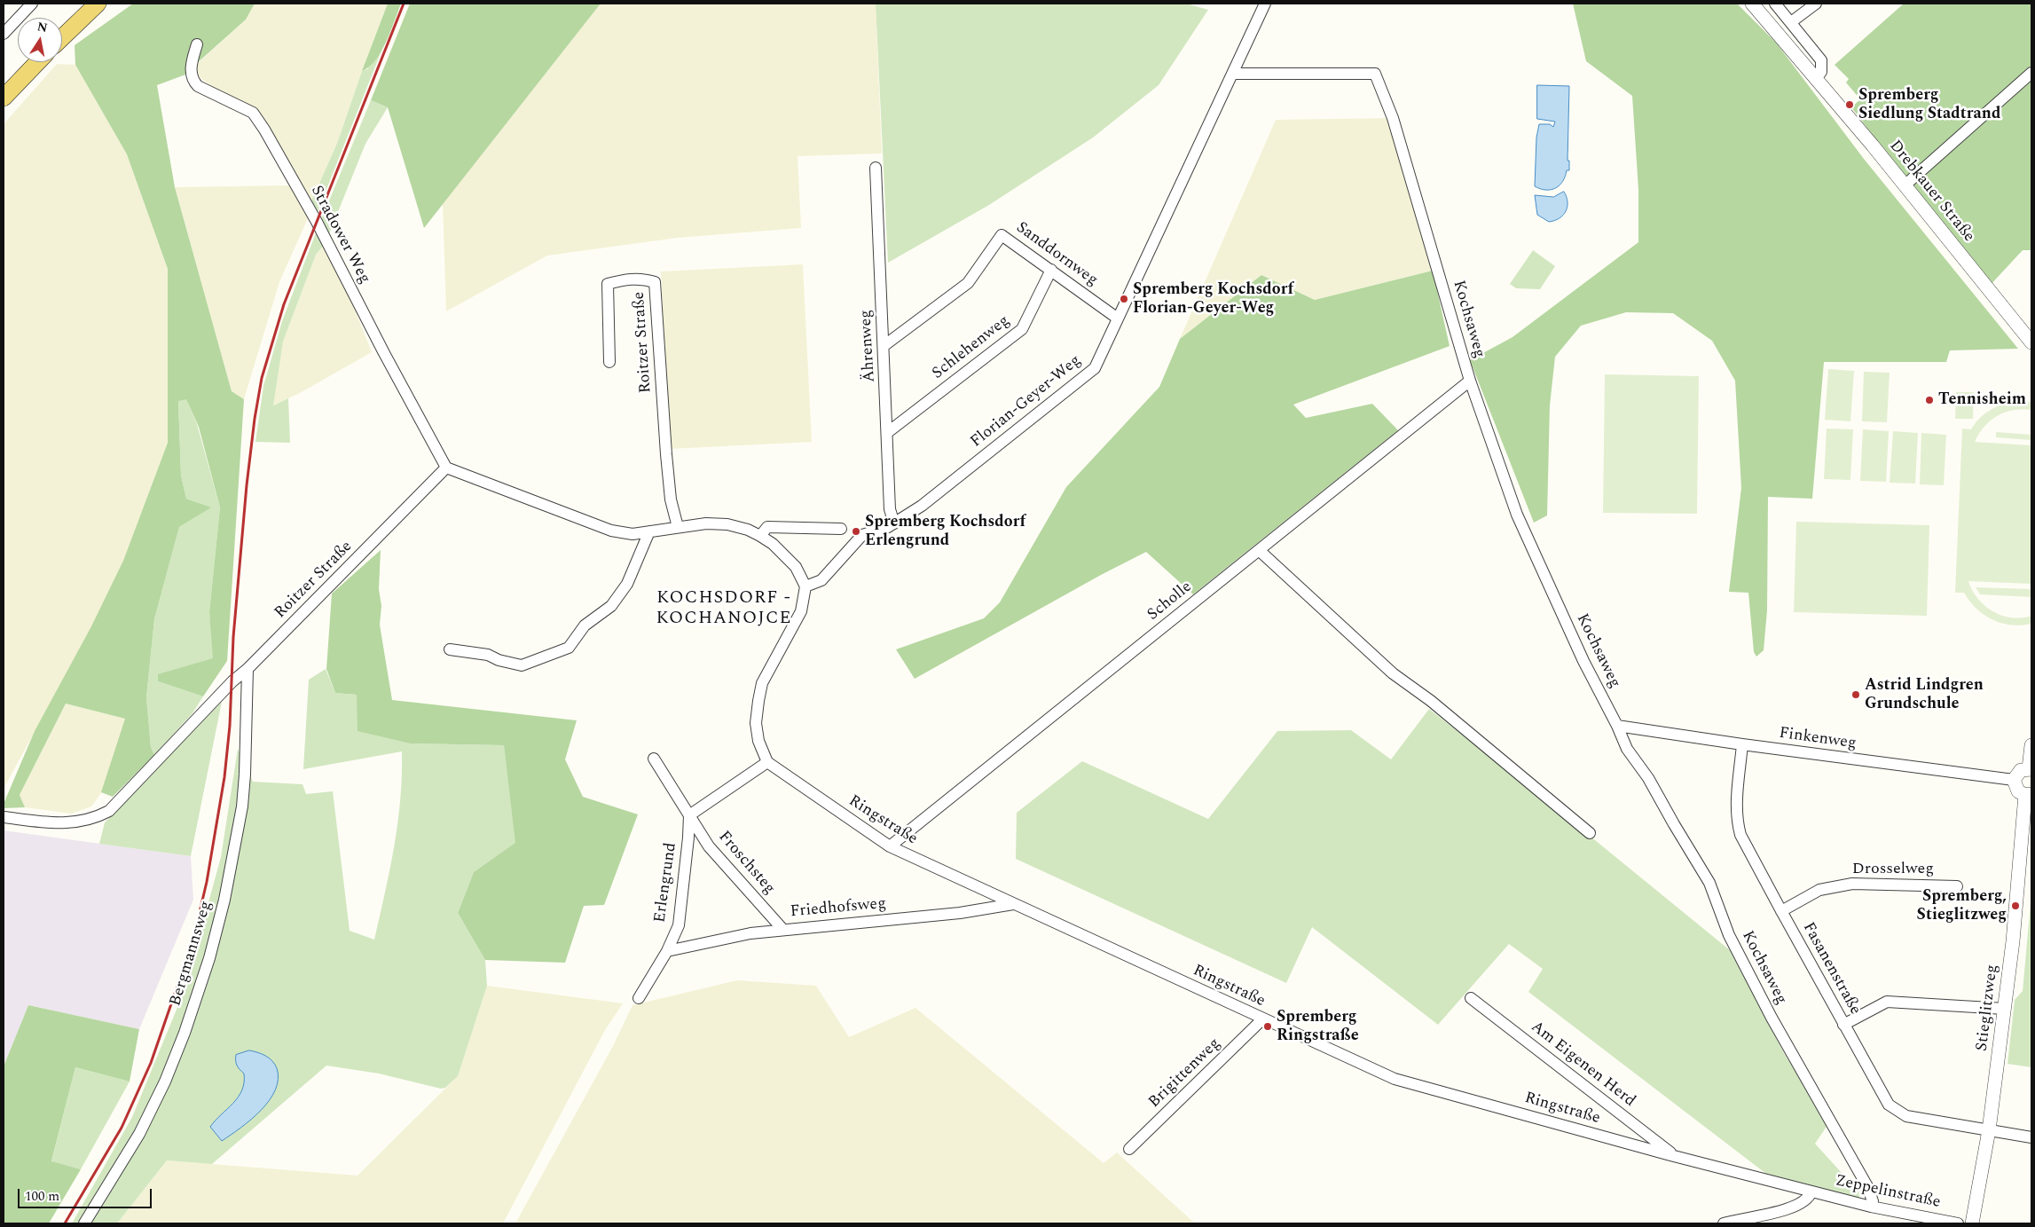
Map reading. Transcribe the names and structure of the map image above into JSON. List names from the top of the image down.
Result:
{
  "streets": {
    "street": [
      "Drebkauer Straße",
      "Stradower Weg",
      "Sanddornweg",
      "Kochsaweg",
      "Roitzer Straße",
      "Ährenweg",
      "Schlehenweg",
      "Florian-Geyer-Weg",
      "Scholle",
      "Finkenweg",
      "Ringstraße",
      "Froschsteg",
      "Drosselweg",
      "Erlengrund",
      "Friedhofsweg",
      "Bergmannsweg",
      "Fasanenstraße",
      "Stieglitzweg",
      "Am Eigenen Herd",
      "Brigittenweg",
      "Zeppelinstraße"
    ]
  },
  "crossings": [
    ["Stradower Weg", "Roitzer Straße"],
    ["Sanddornweg", "Ährenweg"],
    ["Sanddornweg", "Schlehenweg"],
    ["Sanddornweg", "Florian-Geyer-Weg"],
    ["Kochsaweg", "Florian-Geyer-Weg"],
    ["Kochsaweg", "Scholle"],
    ["Kochsaweg", "Finkenweg"],
    ["Kochsaweg", "Zeppelinstraße"],
    ["Roitzer Straße", "Bergmannsweg"],
    ["Ährenweg", "Schlehenweg"],
    ["Ährenweg", "Florian-Geyer-Weg"],
    ["Scholle", "Ringstraße"],
    ["Finkenweg", "Fasanenstraße"],
    ["Ringstraße", "Friedhofsweg"],
    ["Ringstraße", "Am Eigenen Herd"],
    ["Ringstraße", "Brigittenweg"],
    ["Ringstraße", "Zeppelinstraße"],
    ["Froschsteg", "Erlengrund"],
    ["Froschsteg", "Friedhofsweg"],
    ["Drosselweg", "Fasanenstraße"],
    ["Erlengrund", "Friedhofsweg"],
    ["Fasanenstraße", "Stieglitzweg"]
  ],
  "districts": ["KOCHSDORF - KOCHANOJCE"],
  "places": [
    "Spremberg Siedlung Stadtrand",
    "Spremberg Kochsdorf Florian-Geyer-Weg",
    "Tennisheim",
    "Spremberg Kochsdorf Erlengrund",
    "Astrid Lindgren Grundschule",
    "Spremberg, Stieglitzweg",
    "Spremberg Ringstraße"
  ],
  "scale_bar": "100 m",
  "north": "top"
}
